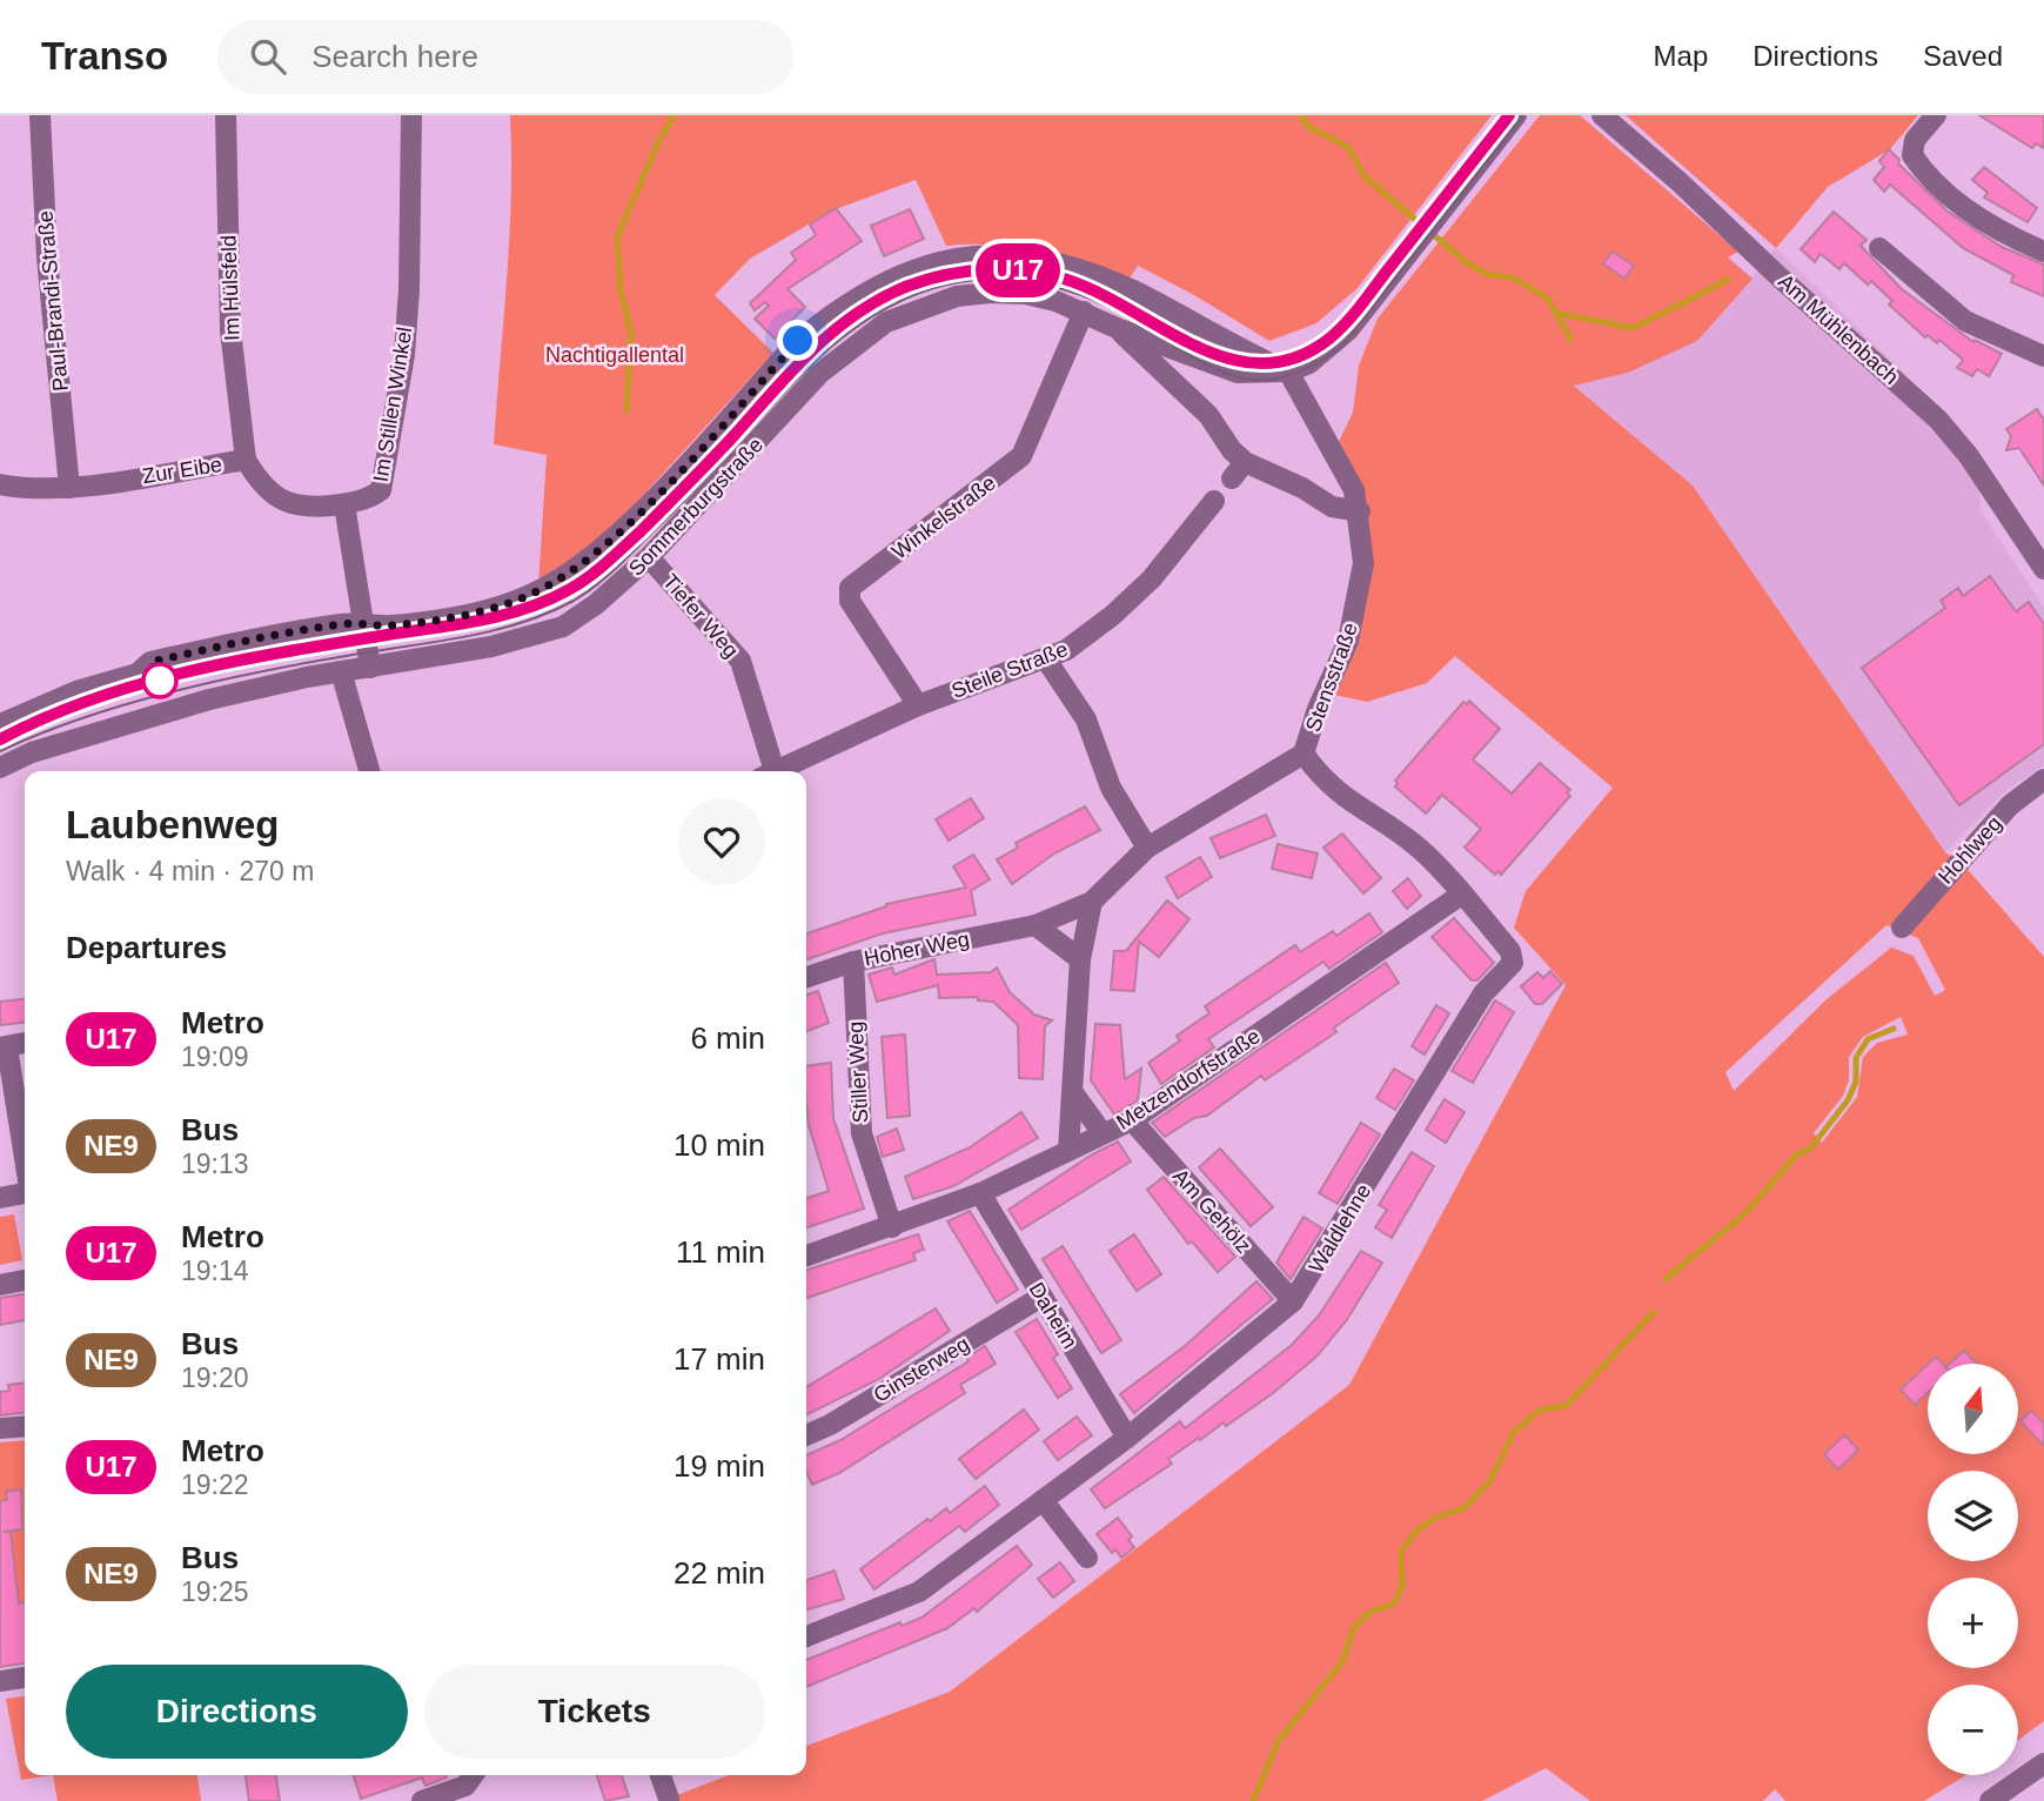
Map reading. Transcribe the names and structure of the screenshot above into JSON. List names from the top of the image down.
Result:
{
  "streets": {
    "street": [
      "Im Hülsfeld",
      "Paul-Brandi-Straße",
      "Am Mühlenbach",
      "Im Stillen Winkel",
      "Zur Eibe",
      "Sommerburgstraße",
      "Winkelstraße",
      "Tiefer Weg",
      "Steile Straße",
      "Stensstraße",
      "Hohlweg",
      "Hoher Weg",
      "Stiller Weg",
      "Metzendorfstraße",
      "Am Gehölz",
      "Waldlehne",
      "Daheim",
      "Ginsterweg"
    ]
  },
  "crossings": [
    ["Im Hülsfeld", "Zur Eibe"],
    ["Paul-Brandi-Straße", "Zur Eibe"],
    ["Im Stillen Winkel", "Zur Eibe"],
    ["Sommerburgstraße", "Winkelstraße"],
    ["Sommerburgstraße", "Tiefer Weg"],
    ["Sommerburgstraße", "Stensstraße"],
    ["Winkelstraße", "Steile Straße"],
    ["Stensstraße", "Hoher Weg"],
    ["Stensstraße", "Metzendorfstraße"],
    ["Stensstraße", "Waldlehne"],
    ["Hoher Weg", "Stiller Weg"],
    ["Stiller Weg", "Metzendorfstraße"],
    ["Metzendorfstraße", "Am Gehölz"],
    ["Metzendorfstraße", "Waldlehne"],
    ["Metzendorfstraße", "Daheim"],
    ["Am Gehölz", "Waldlehne"],
    ["Waldlehne", "Daheim"],
    ["Daheim", "Ginsterweg"]
  ],
  "parks": ["Nachtigallental"],
  "lines": ["metro line U17"],
  "north": "top",
  "page": {
    "header": "Transo",
    "search": "Search here",
    "nav": ["Map", "Directions", "Saved"],
    "on_map": "U17",
    "heading": [
      ["Laubenweg", "Walk · 4 min · 270 m"],
      "Departures"
    ],
    "list": [
      {
        "mark": "U17",
        "name": "Metro",
        "note": "19:09",
        "value": "6 min"
      },
      {
        "mark": "NE9",
        "name": "Bus",
        "note": "19:13",
        "value": "10 min"
      },
      {
        "mark": "U17",
        "name": "Metro",
        "note": "19:14",
        "value": "11 min"
      },
      {
        "mark": "NE9",
        "name": "Bus",
        "note": "19:20",
        "value": "17 min"
      },
      {
        "mark": "U17",
        "name": "Metro",
        "note": "19:22",
        "value": "19 min"
      },
      {
        "mark": "NE9",
        "name": "Bus",
        "note": "19:25",
        "value": "22 min"
      }
    ],
    "map_buttons": ["+", "−"],
    "buttons": ["Directions", "Tickets"]
  }
}
